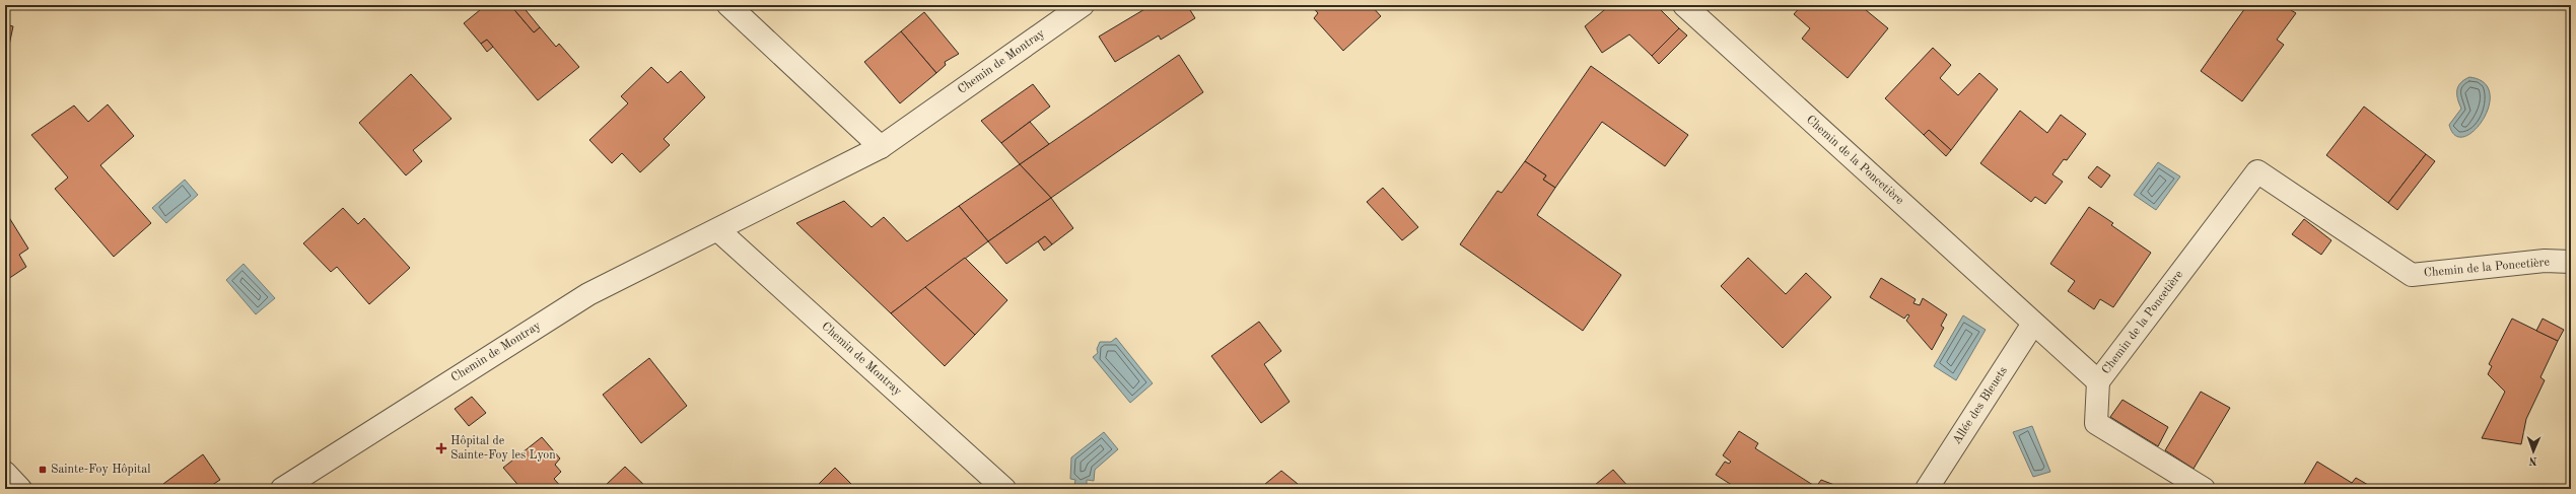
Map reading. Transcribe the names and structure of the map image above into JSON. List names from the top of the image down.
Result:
{
  "streets": {
    "street": ["Chemin de Montray", "Chemin de la Poncetière", "Allée des Bleuets"]
  },
  "crossings": [
    ["Chemin de la Poncetière", "Allée des Bleuets"]
  ],
  "places": {
    "health": ["Hôpital de Sainte-Foy les Lyon"],
    "transit": ["Sainte-Foy Hôpital"]
  },
  "north": "bottom"
}
